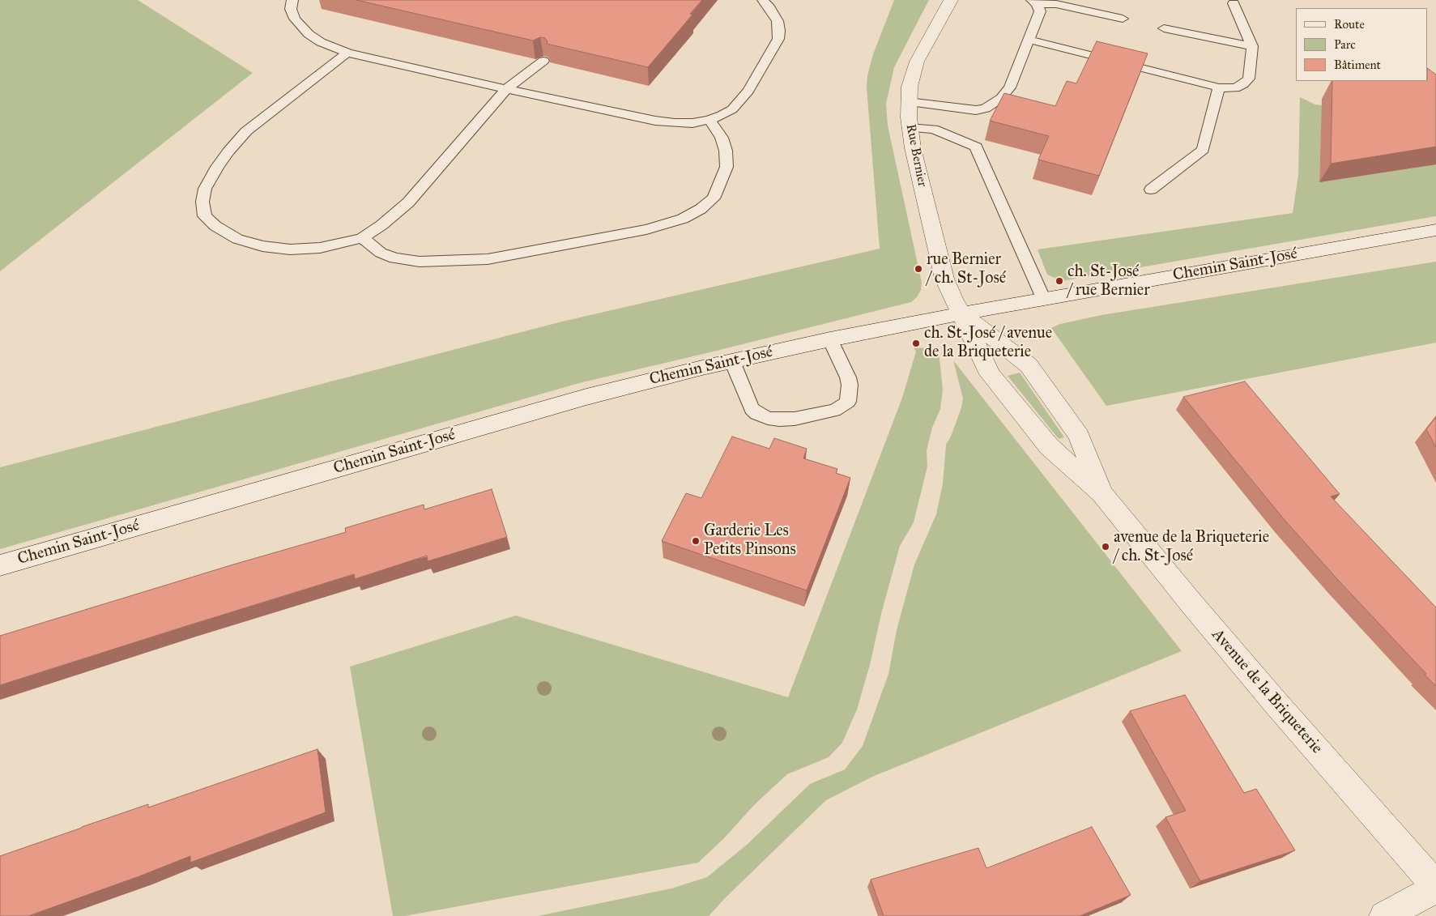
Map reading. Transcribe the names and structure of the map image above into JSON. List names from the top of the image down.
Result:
{
  "streets": {
    "street": ["Rue Bernier", "Chemin Saint-José", "Avenue de la Briqueterie"]
  },
  "crossings": [
    ["Rue Bernier", "Chemin Saint-José"],
    ["Rue Bernier", "Avenue de la Briqueterie"],
    ["Chemin Saint-José", "Avenue de la Briqueterie"]
  ],
  "places": [
    "rue Bernier / ch. St-José",
    "ch. St-José / rue Bernier",
    "ch. St-José / avenue de la Briqueterie",
    "Garderie Les Petits Pinsons",
    "avenue de la Briqueterie / ch. St-José"
  ],
  "legend": ["Route", "Parc", "Bâtiment"]
}
